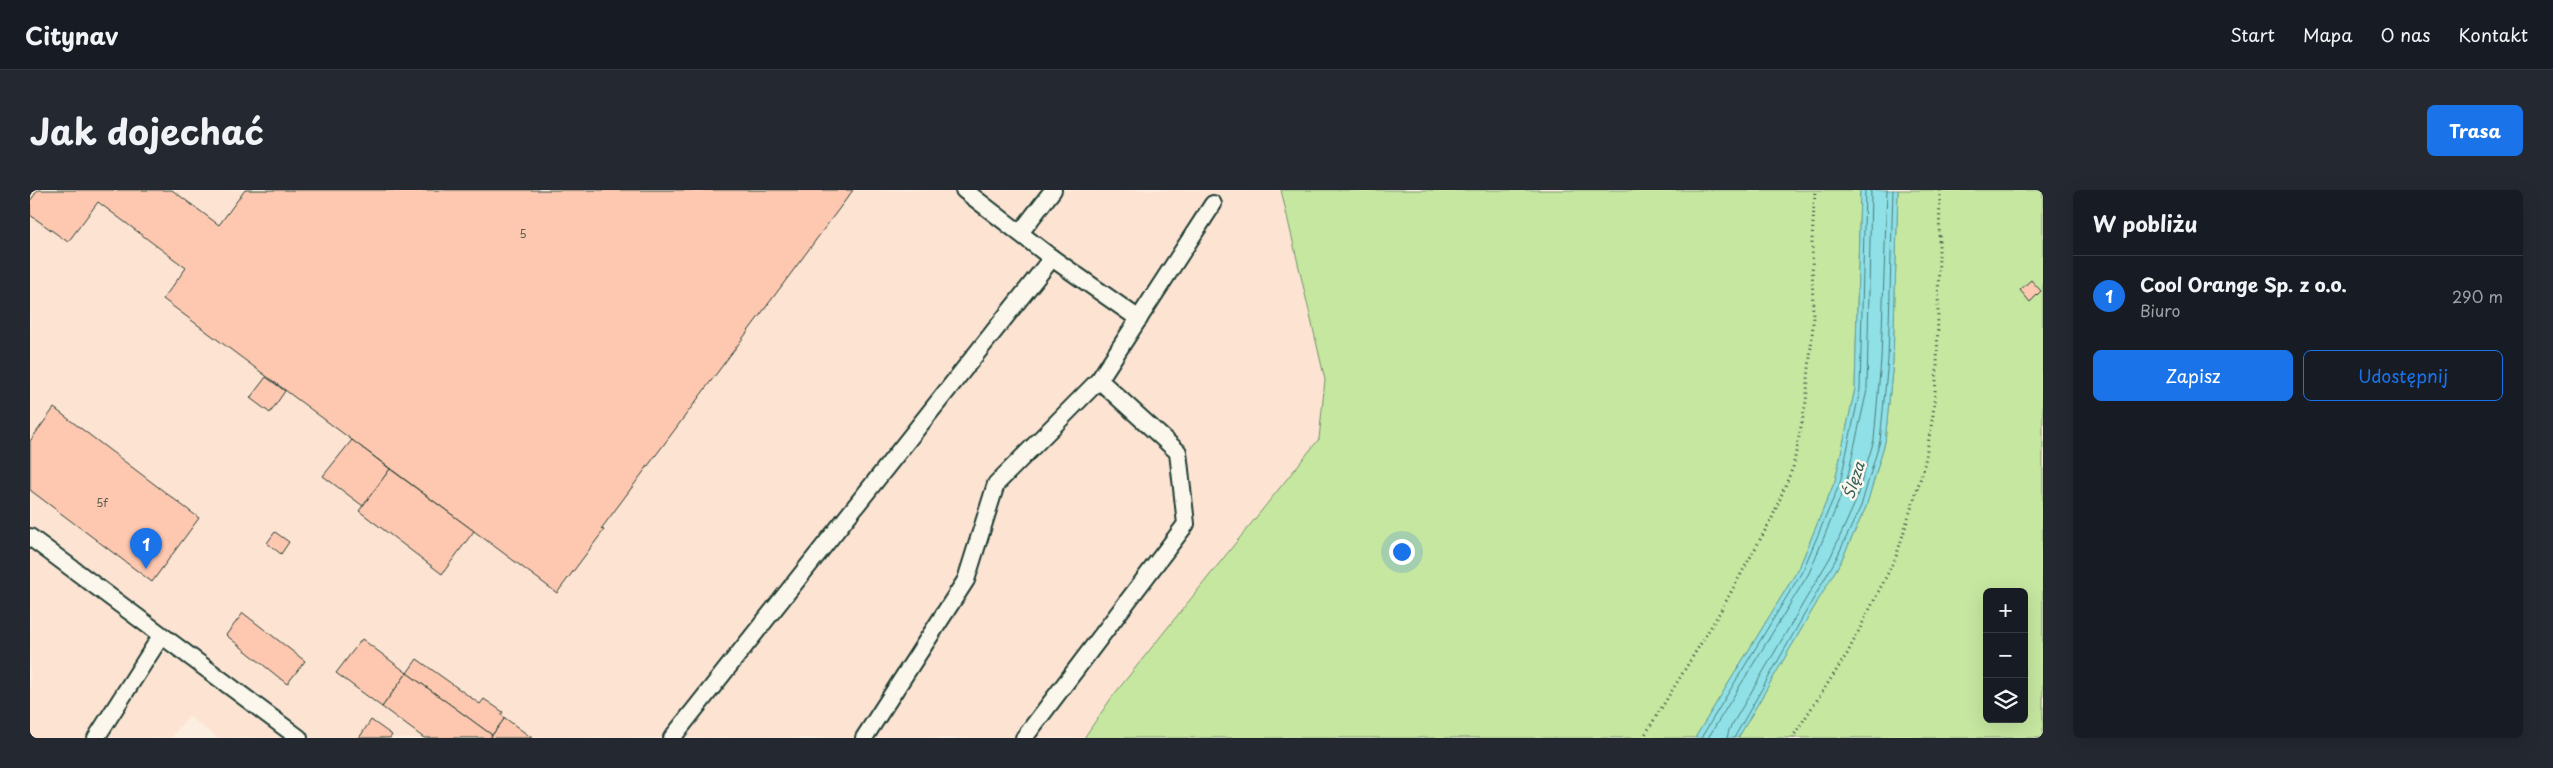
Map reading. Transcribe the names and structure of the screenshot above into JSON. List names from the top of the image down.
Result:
{
  "water": ["Ślęza"],
  "house_numbers": ["5", "5f"],
  "page": {
    "header": "Citynav",
    "nav": [
      "Start",
      "Mapa",
      "O nas",
      "Kontakt"
    ],
    "title": "Jak dojechać",
    "buttons": [
      "Trasa",
      ["Zapisz", "Udostępnij"]
    ],
    "heading": "W pobliżu",
    "list": [
      {
        "mark": "1",
        "name": "Cool Orange Sp. z o.o.",
        "note": "Biuro",
        "value": "290 m"
      }
    ],
    "pins": "1",
    "map_buttons": ["+", "−"]
  }
}
